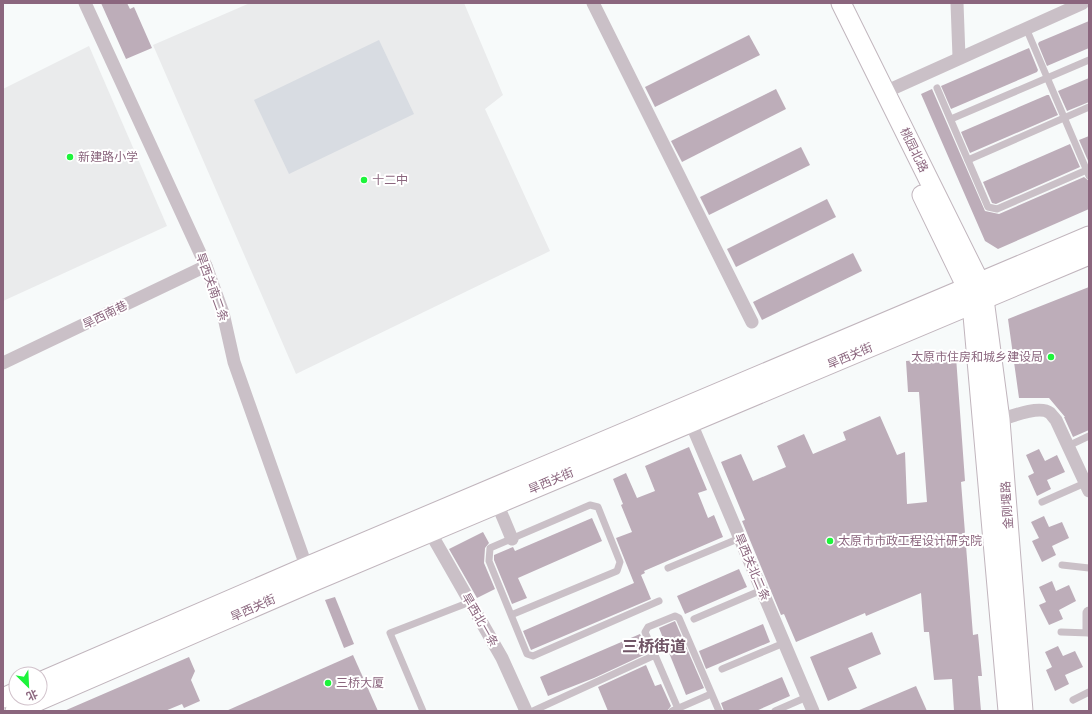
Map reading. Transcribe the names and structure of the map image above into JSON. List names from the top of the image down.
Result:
{
  "streets": {
    "main road": ["桃园北路", "旱西关街", "金刚堰路"],
    "street": [
      "旱西关南二条",
      "旱西南巷",
      "旱西关北二条",
      "旱西北一条"
    ]
  },
  "crossings": [
    ["桃园北路", "旱西关街"],
    ["桃园北路", "金刚堰路"],
    ["旱西关南二条", "旱西南巷"],
    ["旱西关南二条", "旱西关街"],
    ["旱西关街", "金刚堰路"],
    ["旱西关街", "旱西关北二条"],
    ["旱西关街", "旱西北一条"]
  ],
  "districts": ["三桥街道"],
  "places": [
    "新建路小学",
    "十二中",
    "太原市住房和城乡建设局",
    "太原市市政工程设计研究院",
    "三桥大厦"
  ],
  "north": "bottom right"
}
